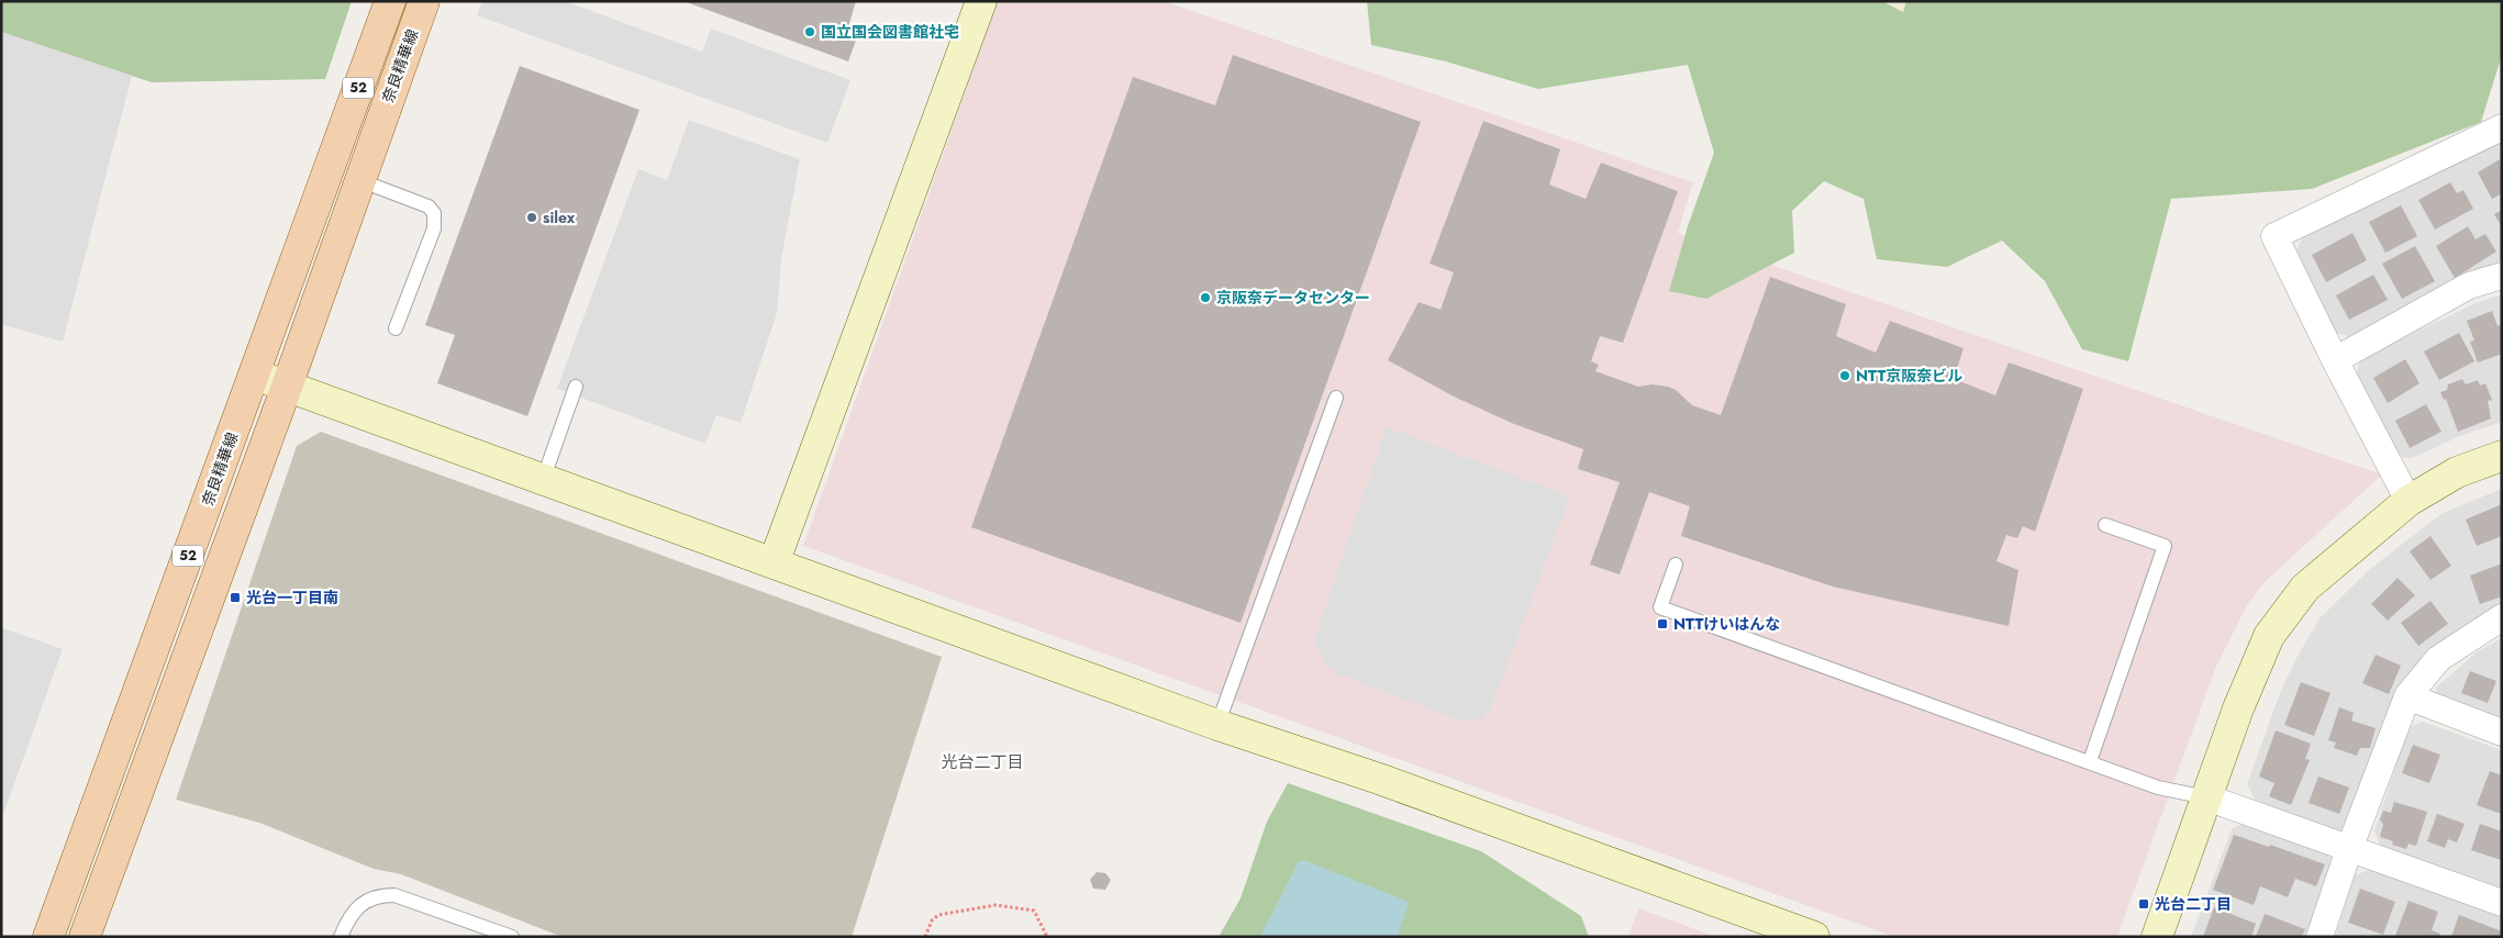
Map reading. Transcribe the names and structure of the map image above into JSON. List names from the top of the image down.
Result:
{
  "streets": {
    "main road": ["奈良精華線", "52"]
  },
  "districts": ["光台二丁目"],
  "places": {
    "other": [
      "国立国会図書館社宅",
      "silex",
      "京阪奈データセンター",
      "NTT京阪奈ビル"
    ],
    "transit": ["光台一丁目南", "NTTけいはんな", "光台二丁目"]
  }
}
